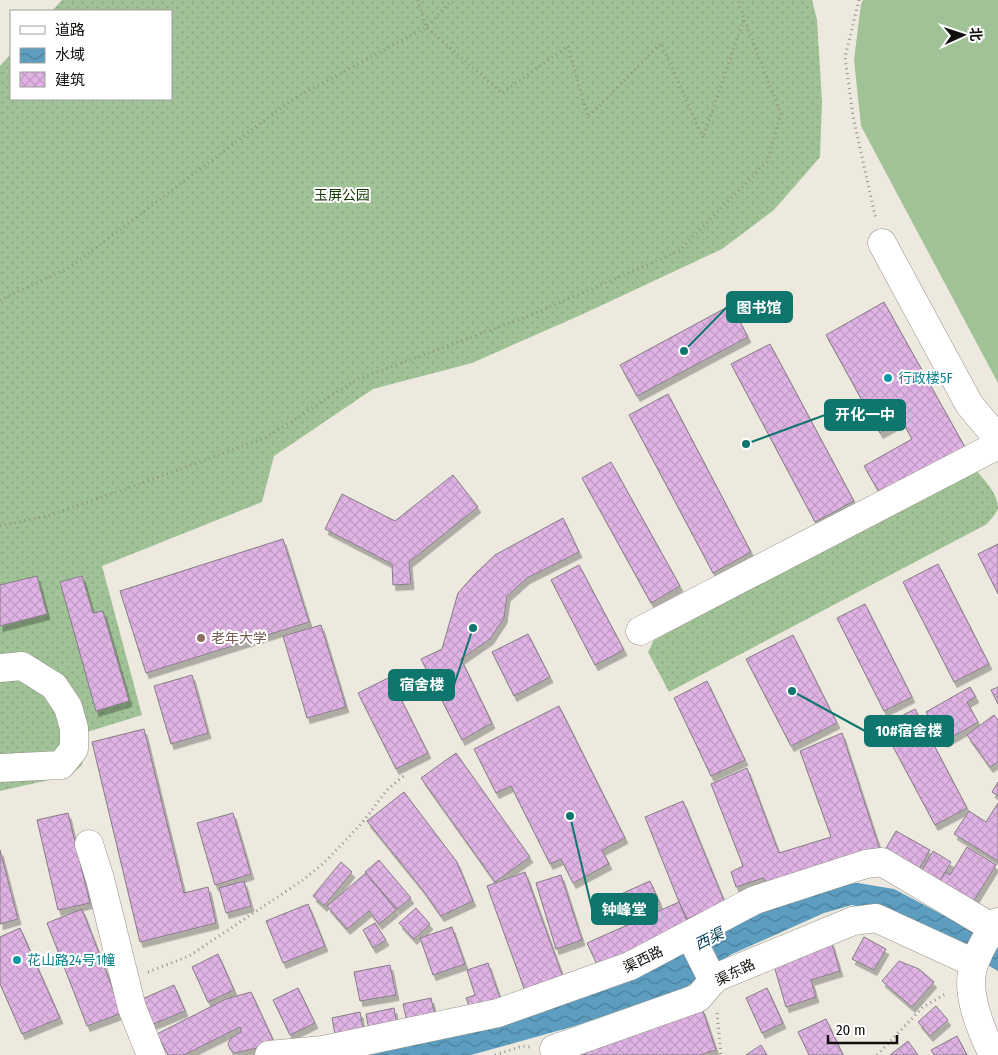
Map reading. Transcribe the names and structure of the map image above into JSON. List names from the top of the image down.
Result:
{
  "streets": {
    "street": ["渠西路", "渠东路"]
  },
  "water": ["西渠"],
  "parks": ["玉屏公园"],
  "places": [
    "图书馆",
    "行政楼5F",
    "开化一中",
    "宿舍楼",
    "老年大学",
    "10#宿舍楼",
    "钟峰堂",
    "花山路24号1幢"
  ],
  "legend": ["道路", "水域", "建筑"],
  "scale_bar": "20 m",
  "north": "right"
}
